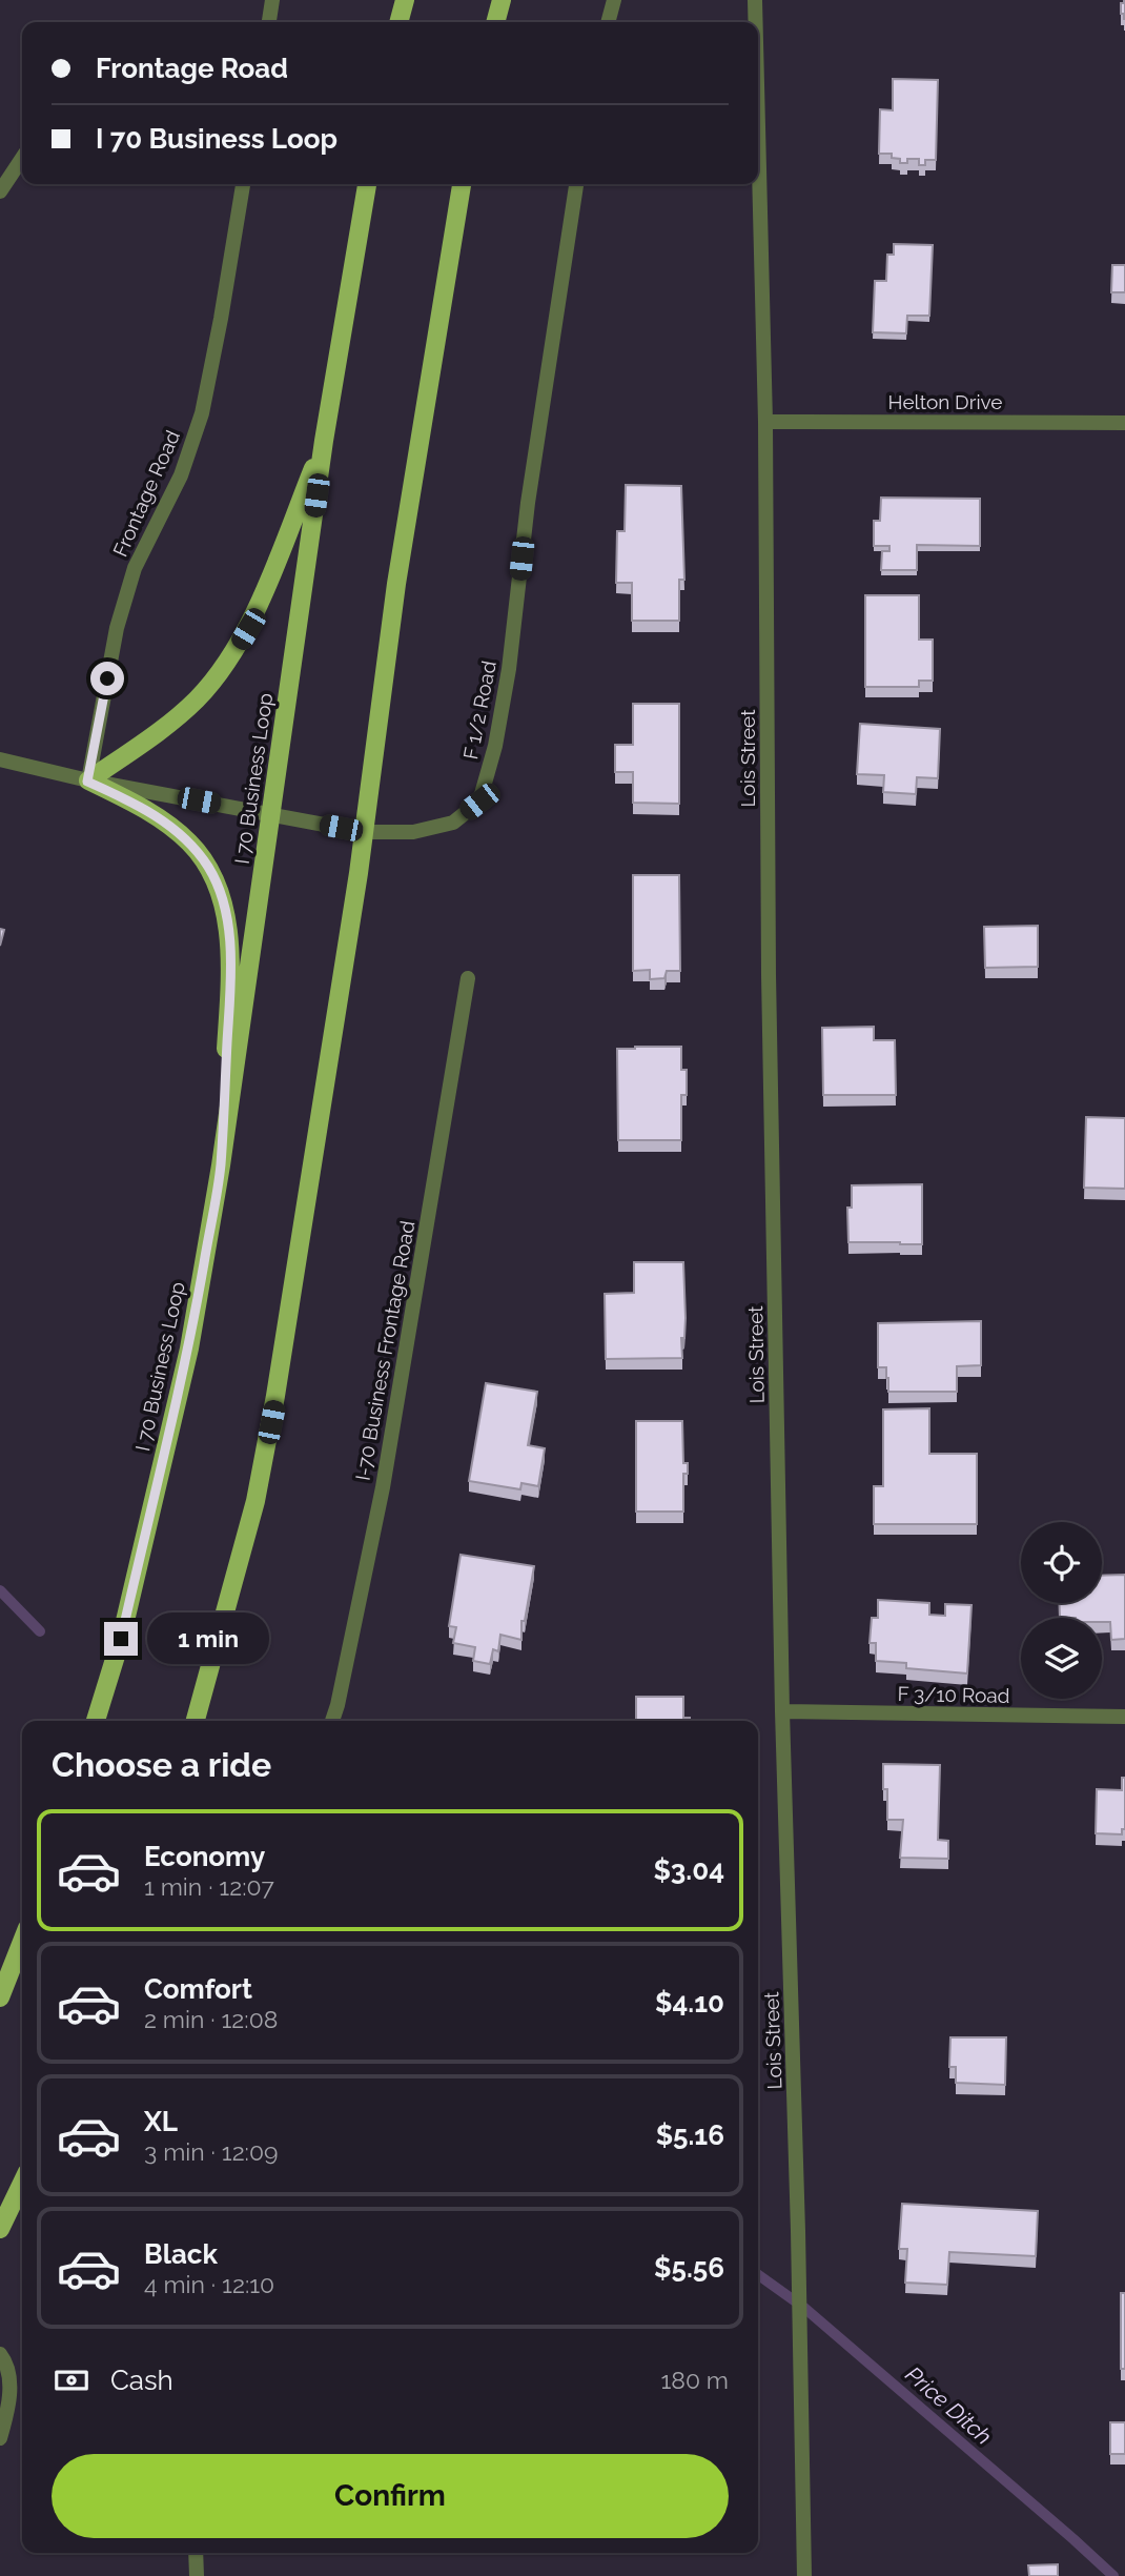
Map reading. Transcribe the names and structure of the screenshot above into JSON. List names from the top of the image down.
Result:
{
  "streets": {
    "main road": ["I 70 Business Loop"],
    "street": [
      "Helton Drive",
      "Frontage Road",
      "F 1/2 Road",
      "Lois Street",
      "I-70 Business Frontage Road",
      "F 3/10 Road"
    ]
  },
  "crossings": [
    ["Helton Drive", "Lois Street"],
    ["Frontage Road", "F 1/2 Road"],
    ["F 1/2 Road", "I 70 Business Loop"],
    ["Lois Street", "F 3/10 Road"]
  ],
  "water": ["Price Ditch"],
  "page": {
    "banner": ["Frontage Road", "I 70 Business Loop"],
    "bubble": "1 min",
    "heading": "Choose a ride",
    "list": [
      {
        "name": "Economy",
        "note": "1 min · 12:07",
        "value": "$3.04"
      },
      {
        "name": "Comfort",
        "note": "2 min · 12:08",
        "value": "$4.10"
      },
      {
        "name": "XL",
        "note": "3 min · 12:09",
        "value": "$5.16"
      },
      {
        "name": "Black",
        "note": "4 min · 12:10",
        "value": "$5.56"
      }
    ],
    "pay": ["Cash", "180 m"],
    "buttons": "Confirm"
  }
}
